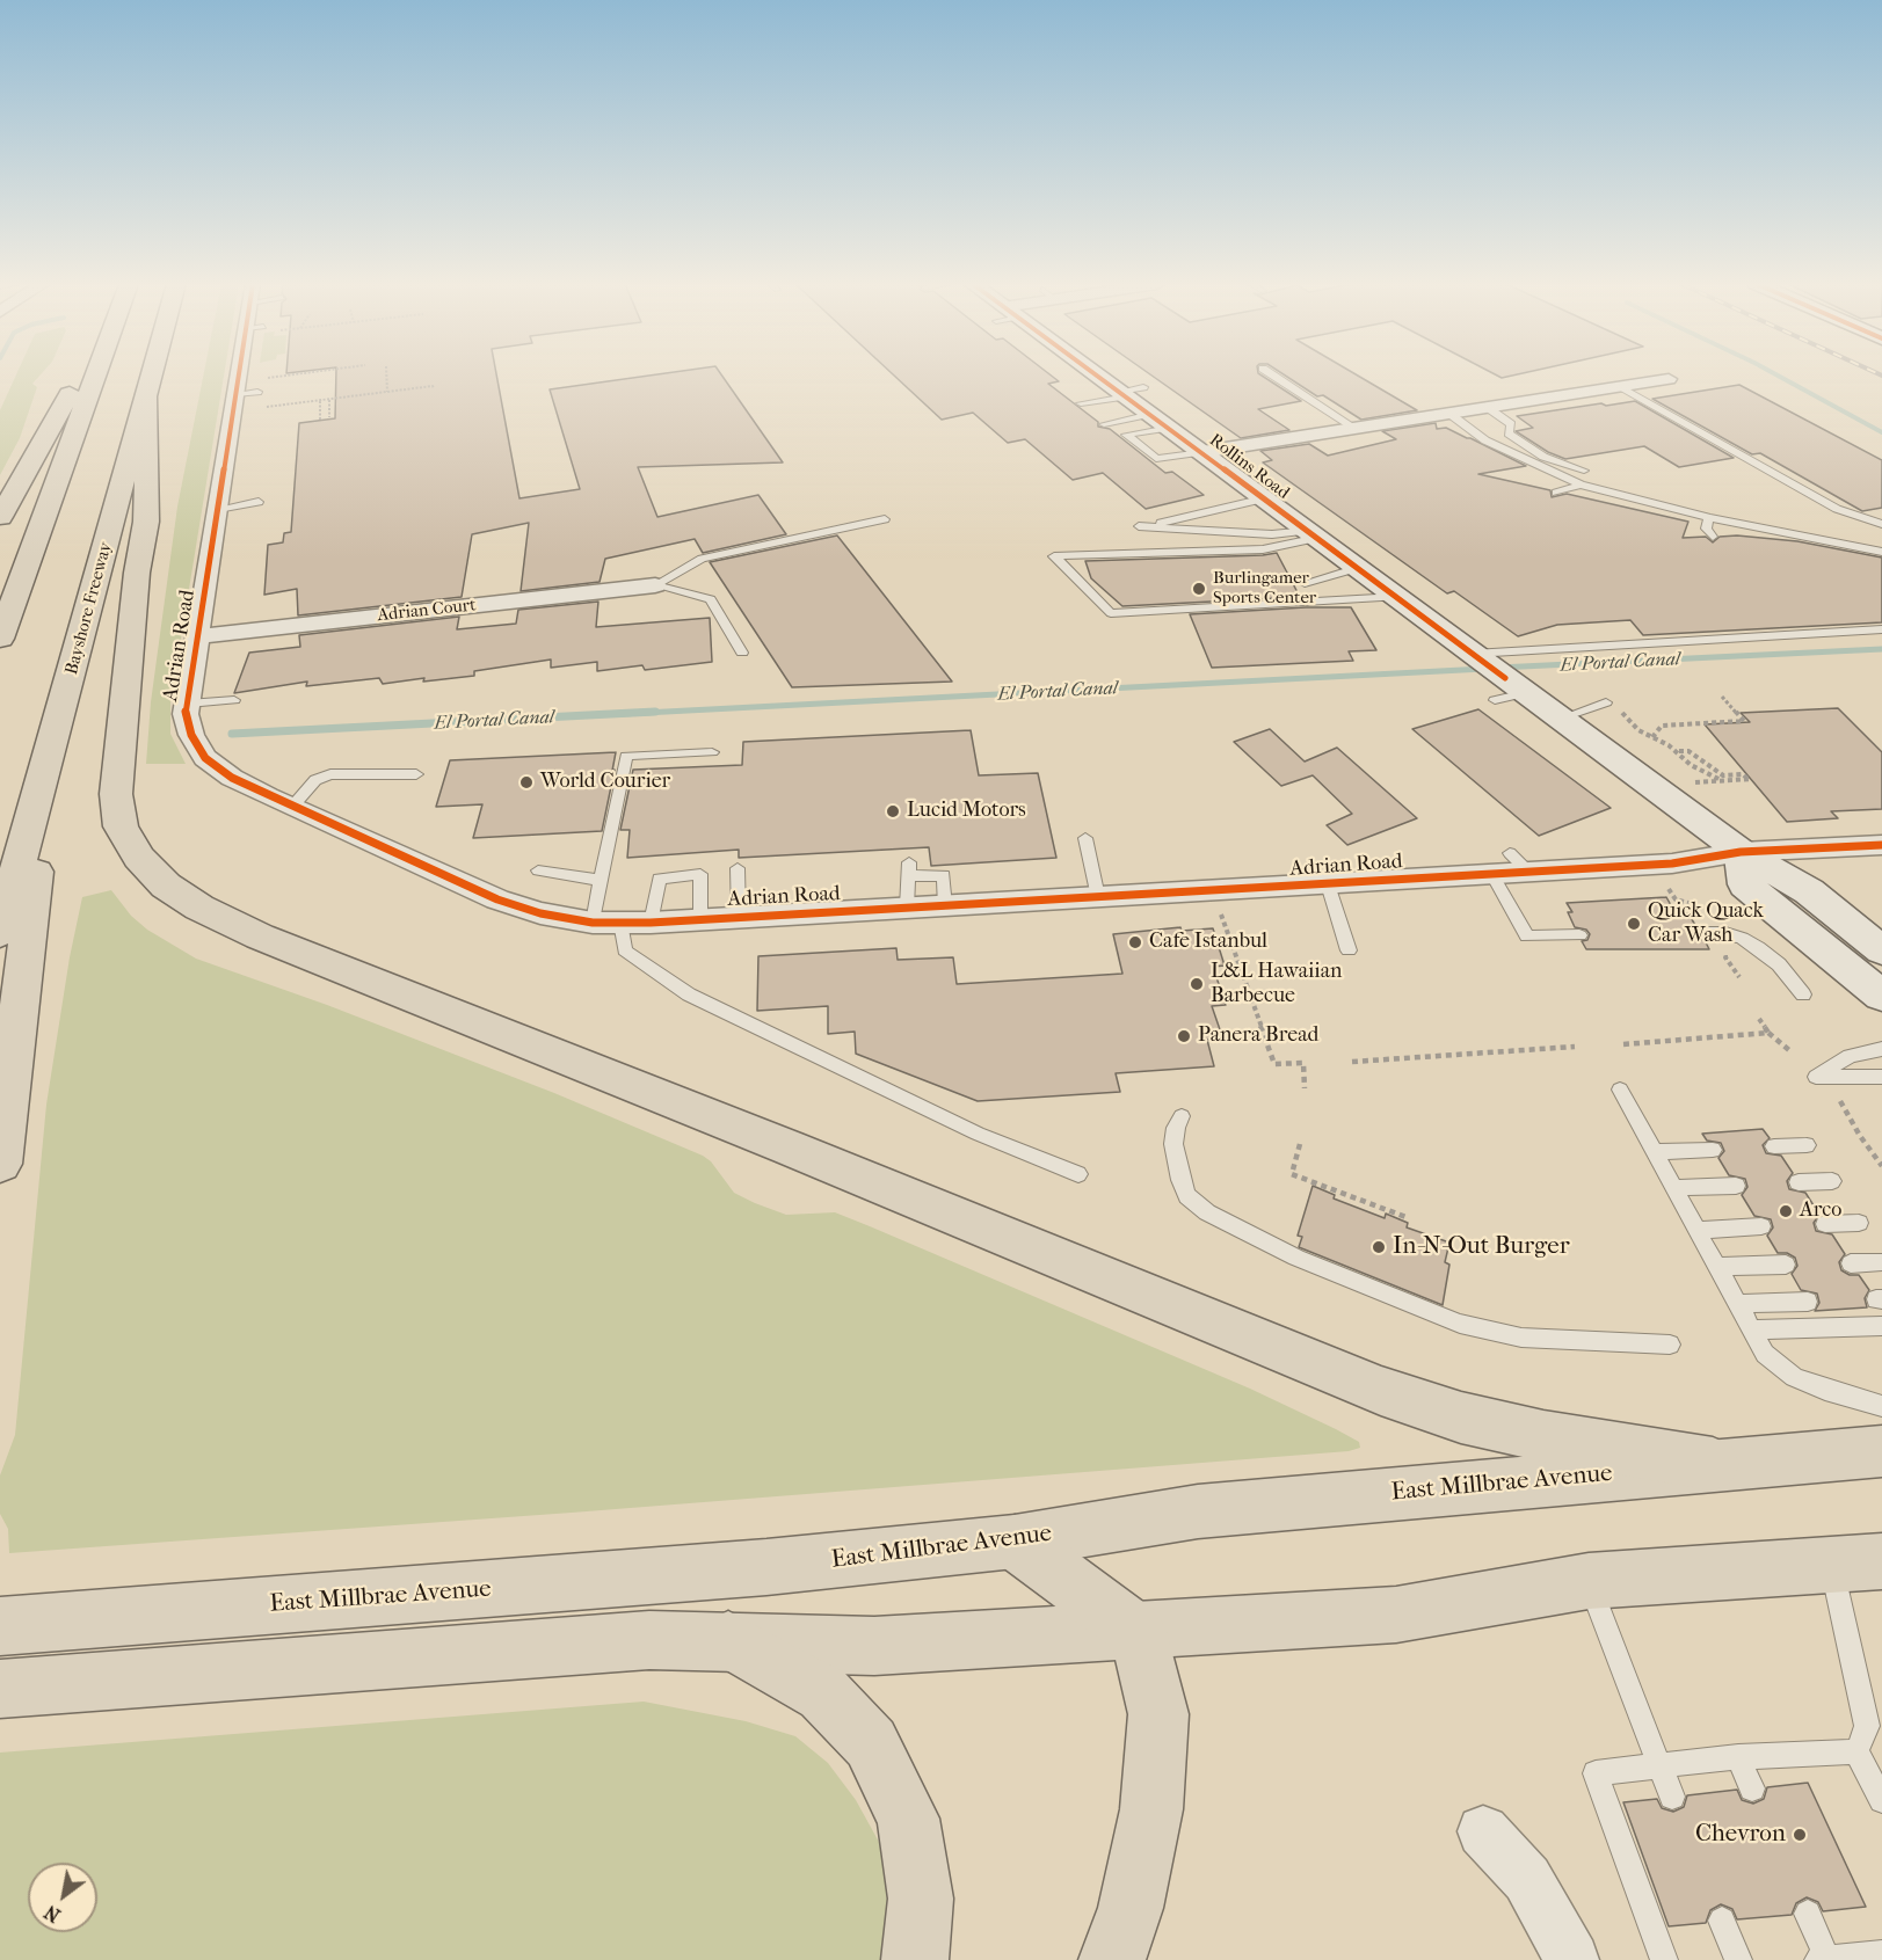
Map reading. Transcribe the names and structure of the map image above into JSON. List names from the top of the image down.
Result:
{
  "streets": {
    "main road": ["Rollins Road", "Bayshore Freeway", "East Millbrae Avenue"],
    "street": ["Adrian Court", "Adrian Road"]
  },
  "crossings": [
    ["Rollins Road", "Adrian Road"],
    ["Adrian Court", "Adrian Road"]
  ],
  "water": ["El Portal Canal"],
  "places": [
    "Burlingamer Sports Center",
    "World Courier",
    "Lucid Motors",
    "Quick Quack Car Wash",
    "Cafe Istanbul",
    "L&L Hawaiian Barbecue",
    "Panera Bread",
    "Arco",
    "In-N-Out Burger",
    "Chevron"
  ],
  "north": "bottom left"
}
